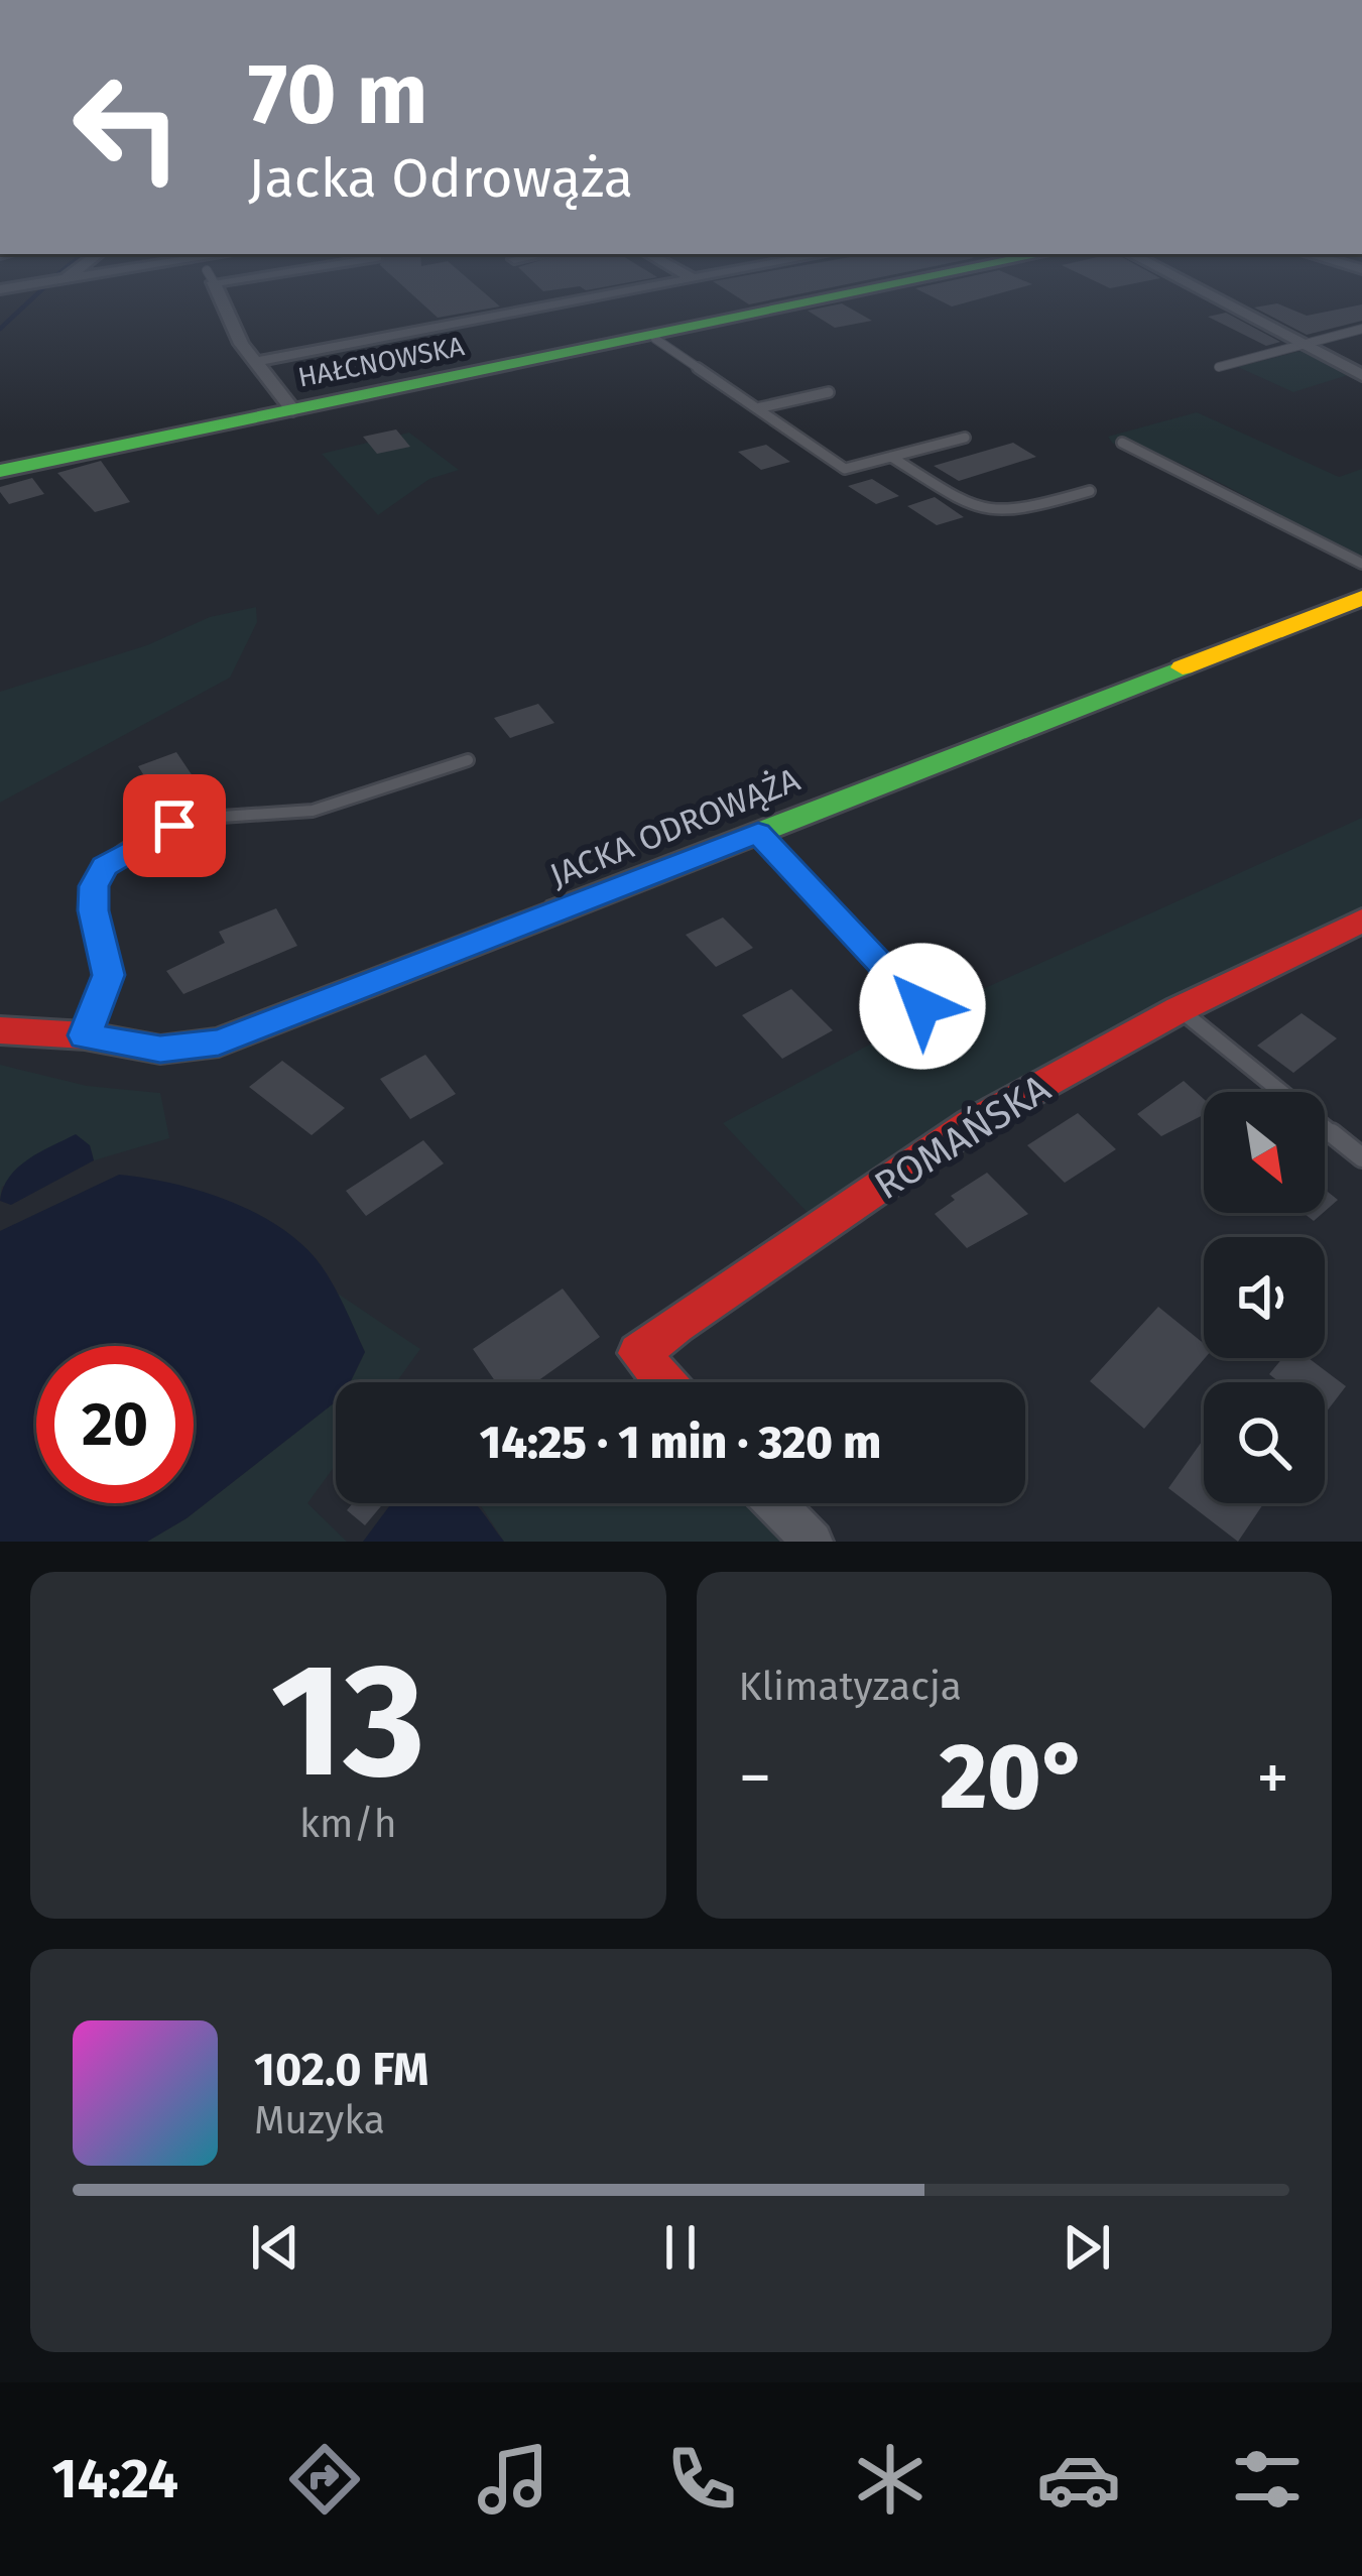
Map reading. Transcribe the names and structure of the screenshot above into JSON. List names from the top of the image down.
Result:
{
  "streets": {
    "street": ["HAŁCNOWSKA", "JACKA ODROWĄŻA", "ROMAŃSKA"]
  },
  "north": "bottom right",
  "page": {
    "turn": ["70 m", "Jacka Odrowąża"],
    "limit": "20",
    "trip": "14:25 · 1 min · 320 m",
    "tile": [
      ["13", "km/h"],
      "Klimatyzacja"
    ],
    "heat": ["−", "20°", "+"],
    "song": ["102.0 FM", "Muzyka"],
    "tabs": "14:24"
  }
}
